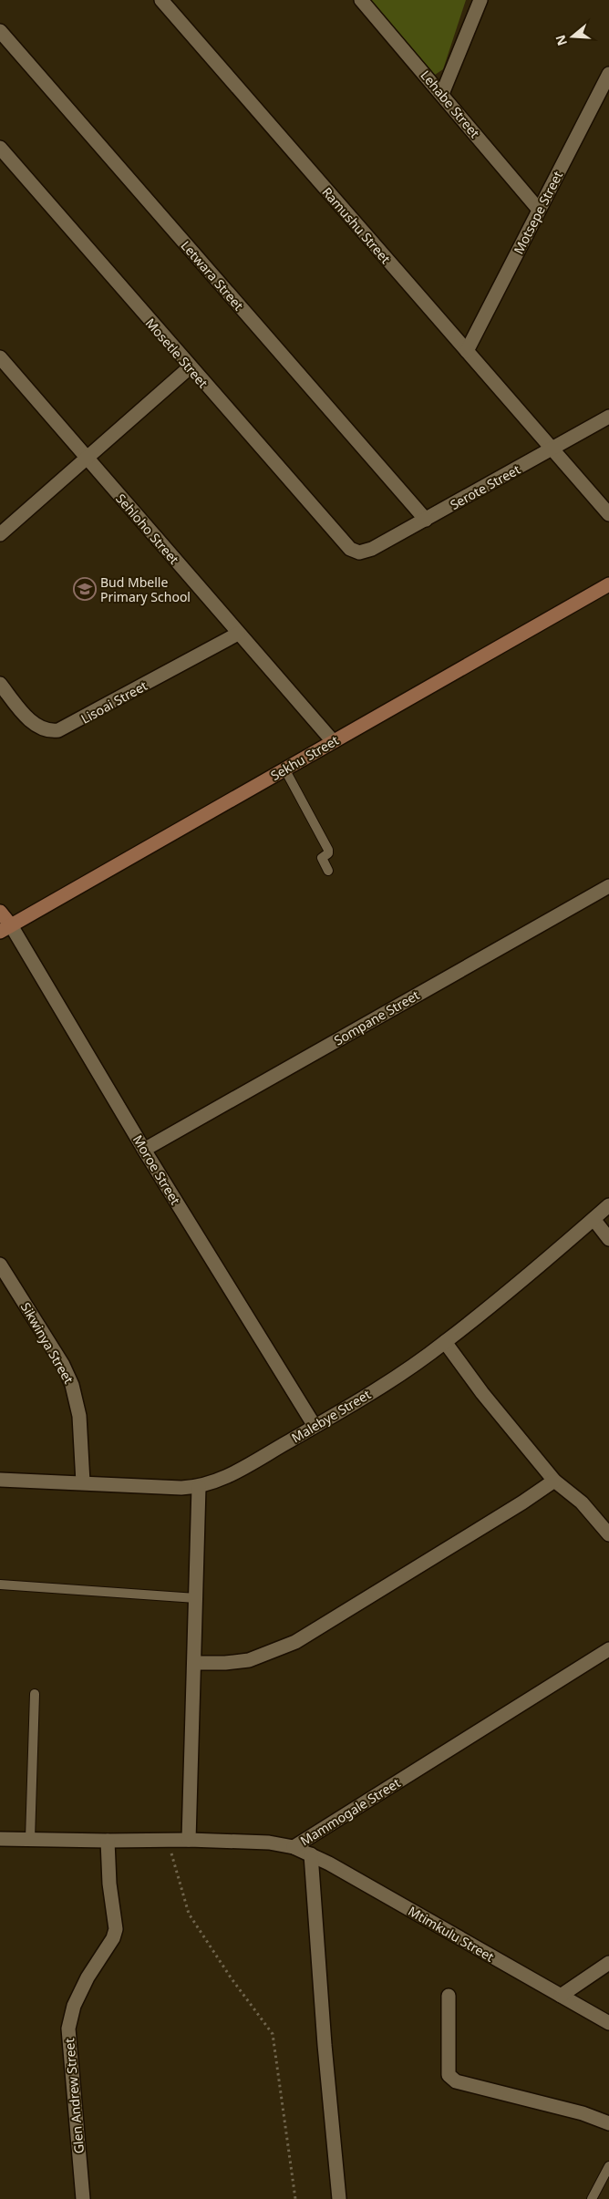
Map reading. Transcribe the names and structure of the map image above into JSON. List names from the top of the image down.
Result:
{
  "streets": {
    "street": [
      "Lehabe Street",
      "Motsepe Street",
      "Ramushu Street",
      "Letwara Street",
      "Mosetle Street",
      "Serote Street",
      "Sehloho Street",
      "Lisoai Street",
      "Sekhu Street",
      "Sompane Street",
      "Moroe Street",
      "Sikwinya Street",
      "Malebye Street",
      "Mammogale Street",
      "Mtimkulu Street",
      "Glen Andrew Street"
    ]
  },
  "crossings": [
    ["Lehabe Street", "Motsepe Street"],
    ["Motsepe Street", "Ramushu Street"],
    ["Ramushu Street", "Serote Street"],
    ["Letwara Street", "Serote Street"],
    ["Mosetle Street", "Serote Street"],
    ["Sehloho Street", "Lisoai Street"],
    ["Sehloho Street", "Sekhu Street"],
    ["Sekhu Street", "Moroe Street"],
    ["Sompane Street", "Moroe Street"],
    ["Moroe Street", "Malebye Street"],
    ["Sikwinya Street", "Malebye Street"],
    ["Mammogale Street", "Mtimkulu Street"],
    ["Mammogale Street", "Glen Andrew Street"]
  ],
  "places": {
    "school or university": ["Bud Mbelle Primary School"]
  },
  "north": "left"
}
